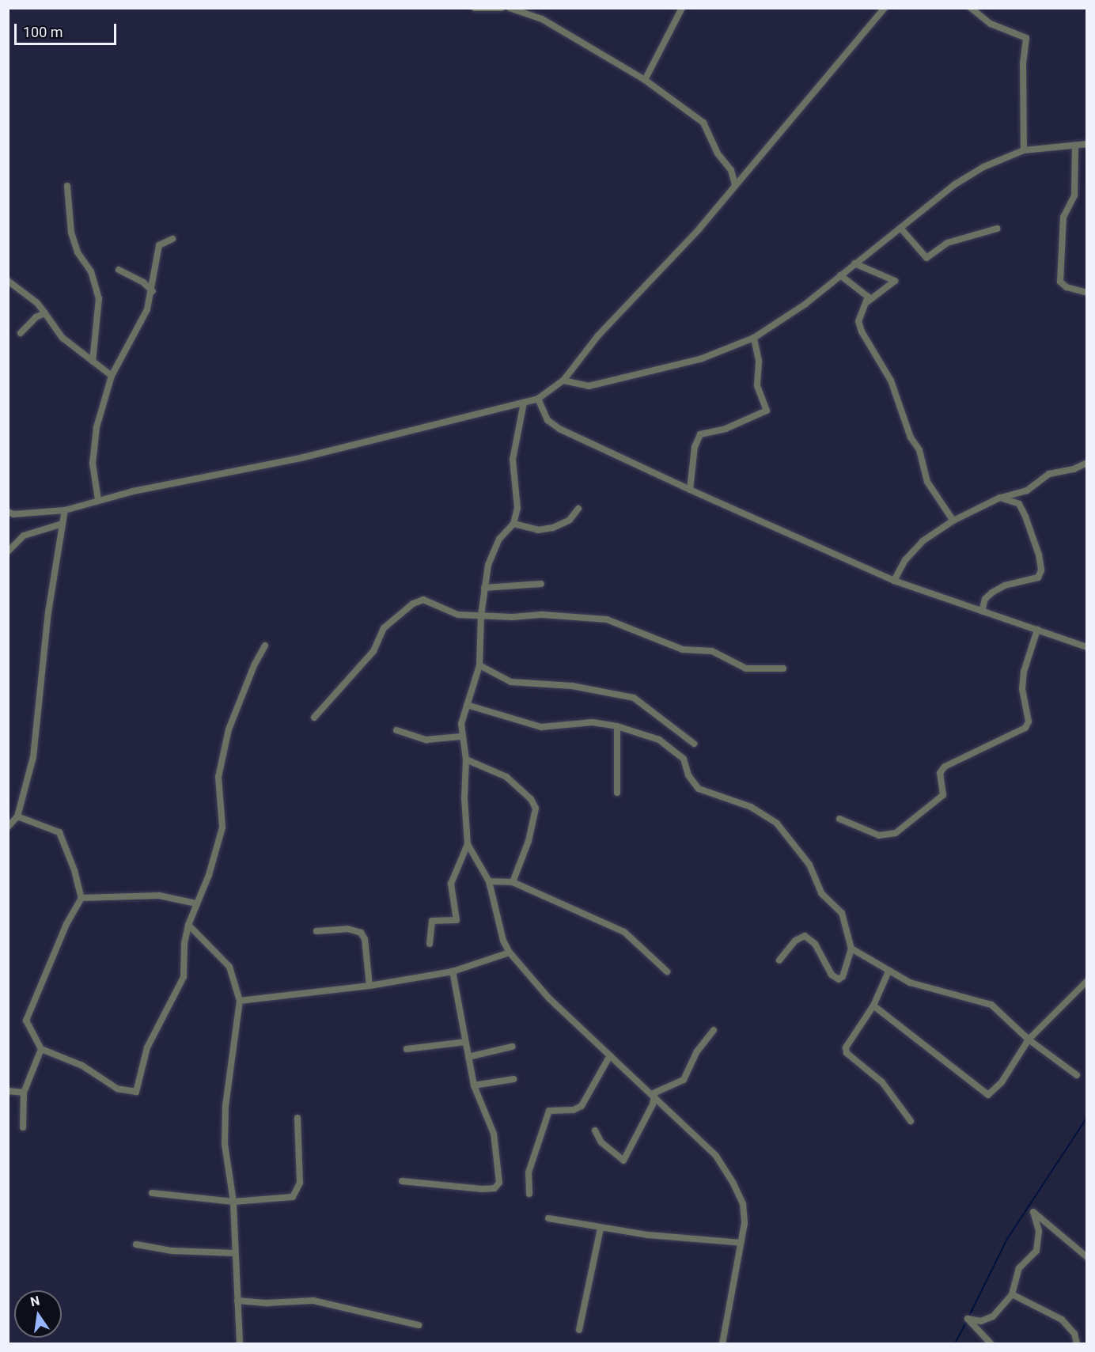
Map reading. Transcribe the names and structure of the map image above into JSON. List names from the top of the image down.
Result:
{
  "scale_bar": "100 m",
  "north": "top"
}
